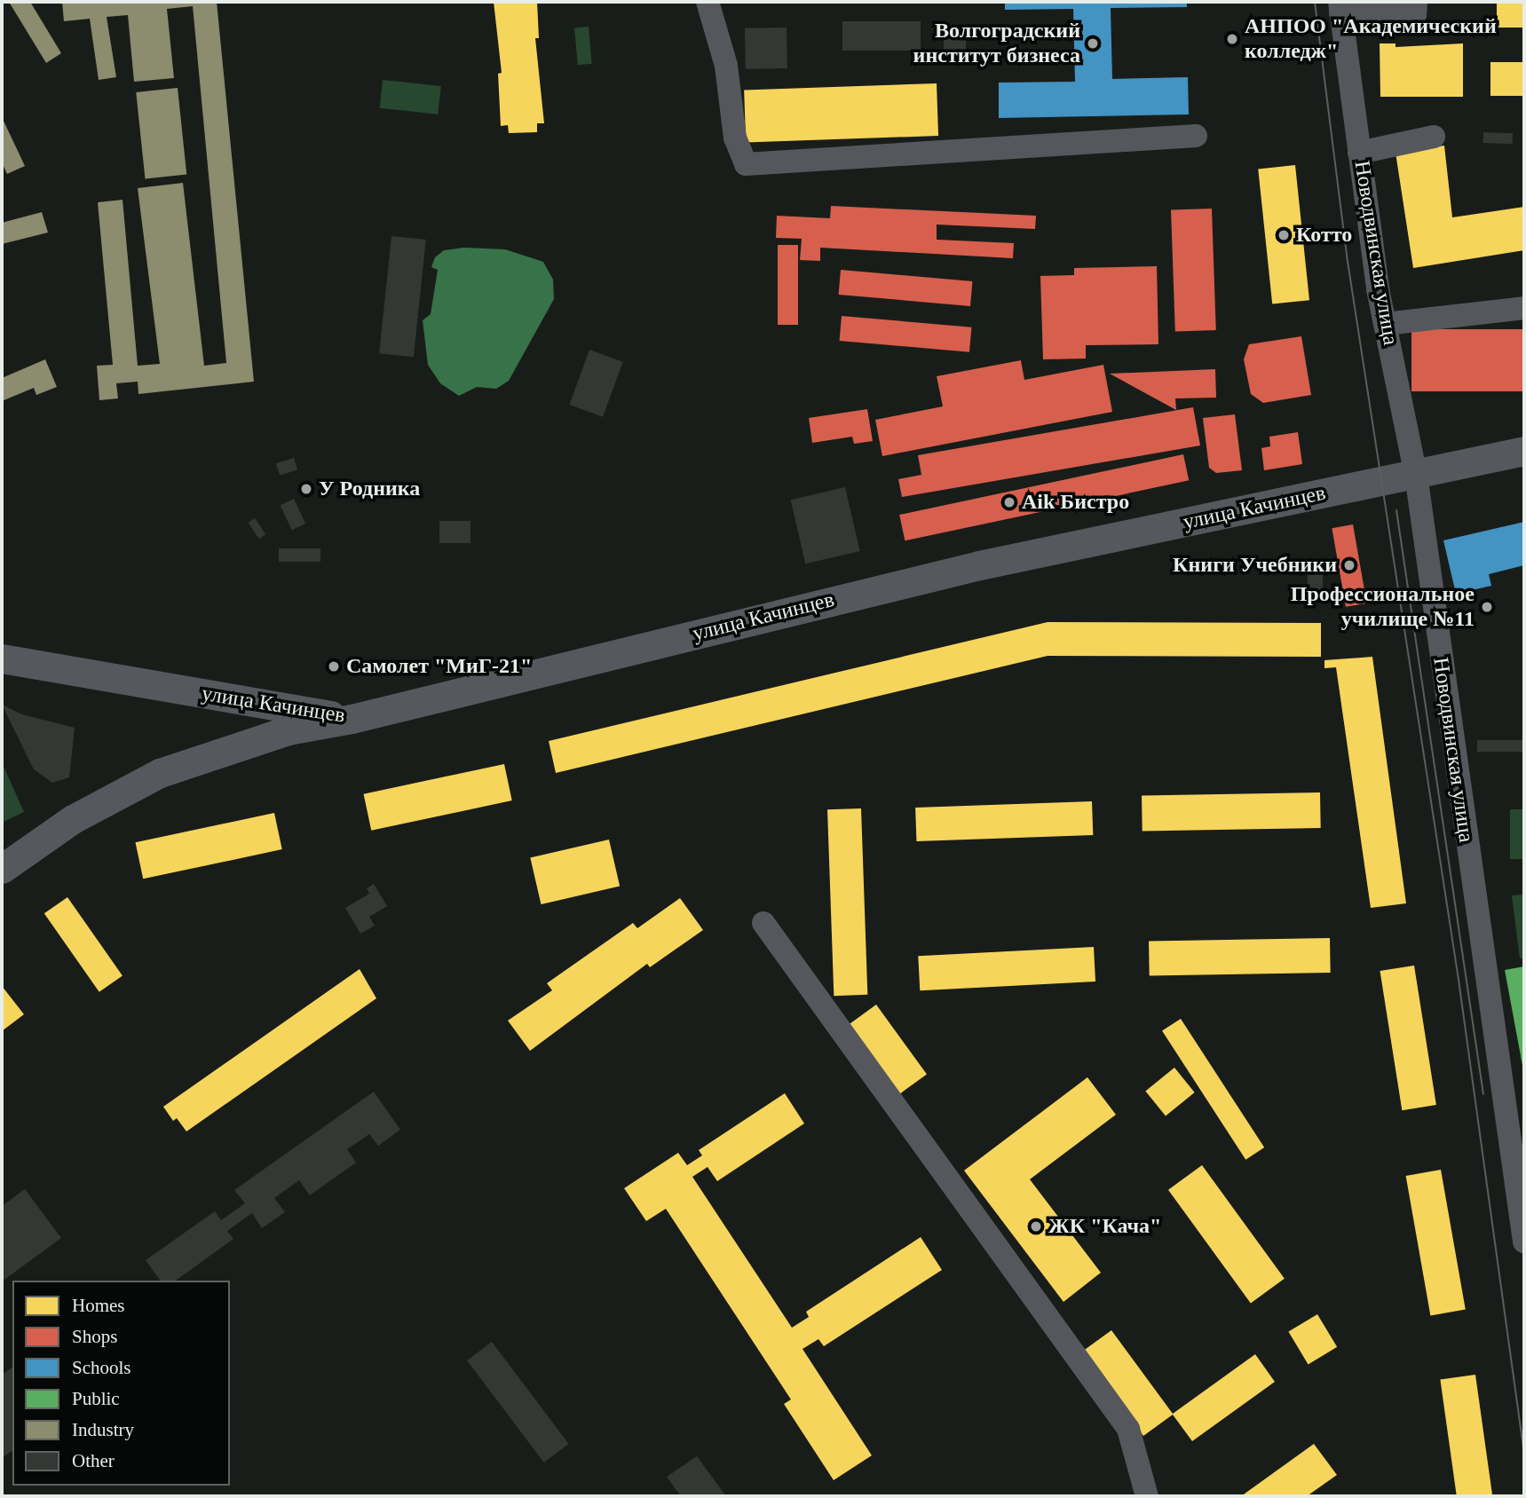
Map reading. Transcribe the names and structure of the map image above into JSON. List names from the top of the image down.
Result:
{
  "streets": {
    "main road": ["улица Качинцев"],
    "street": ["Новодвинская улица"]
  },
  "crossings": [
    ["Новодвинская улица", "улица Качинцев"]
  ],
  "places": [
    "АНПОО \"Академический колледж\"",
    "Волгоградский институт бизнеса",
    "Котто",
    "У Родника",
    "Aik Бистро",
    "Книги Учебники",
    "Профессиональное училище №11",
    "Самолет \"МиГ-21\"",
    "ЖК \"Кача\""
  ],
  "legend": [
    "Homes",
    "Shops",
    "Schools",
    "Public",
    "Industry",
    "Other"
  ]
}
